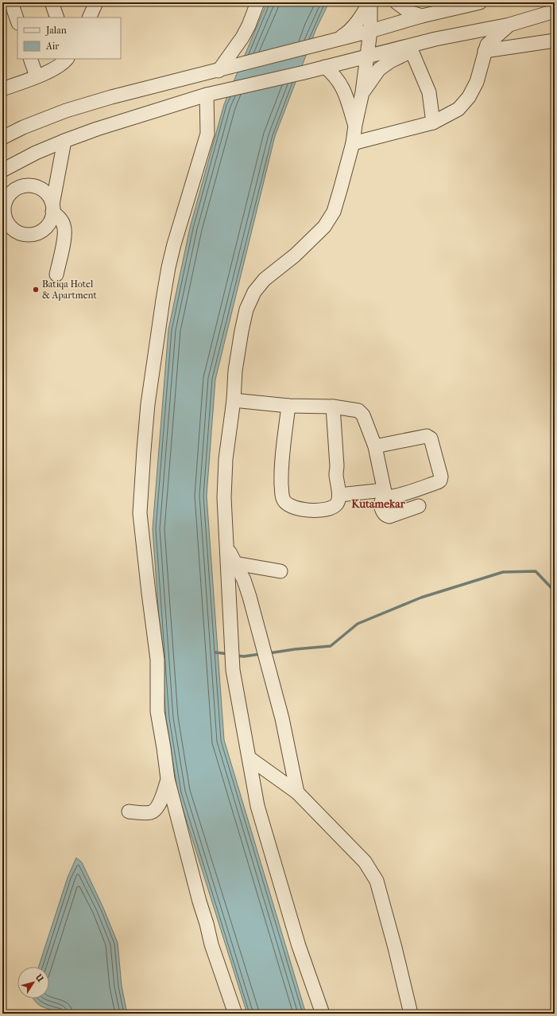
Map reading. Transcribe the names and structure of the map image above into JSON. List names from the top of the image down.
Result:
{
  "districts": ["Kutamekar"],
  "places": ["Batiqa Hotel & Apartment"],
  "legend": ["Jalan", "Air"],
  "north": "top right"
}
